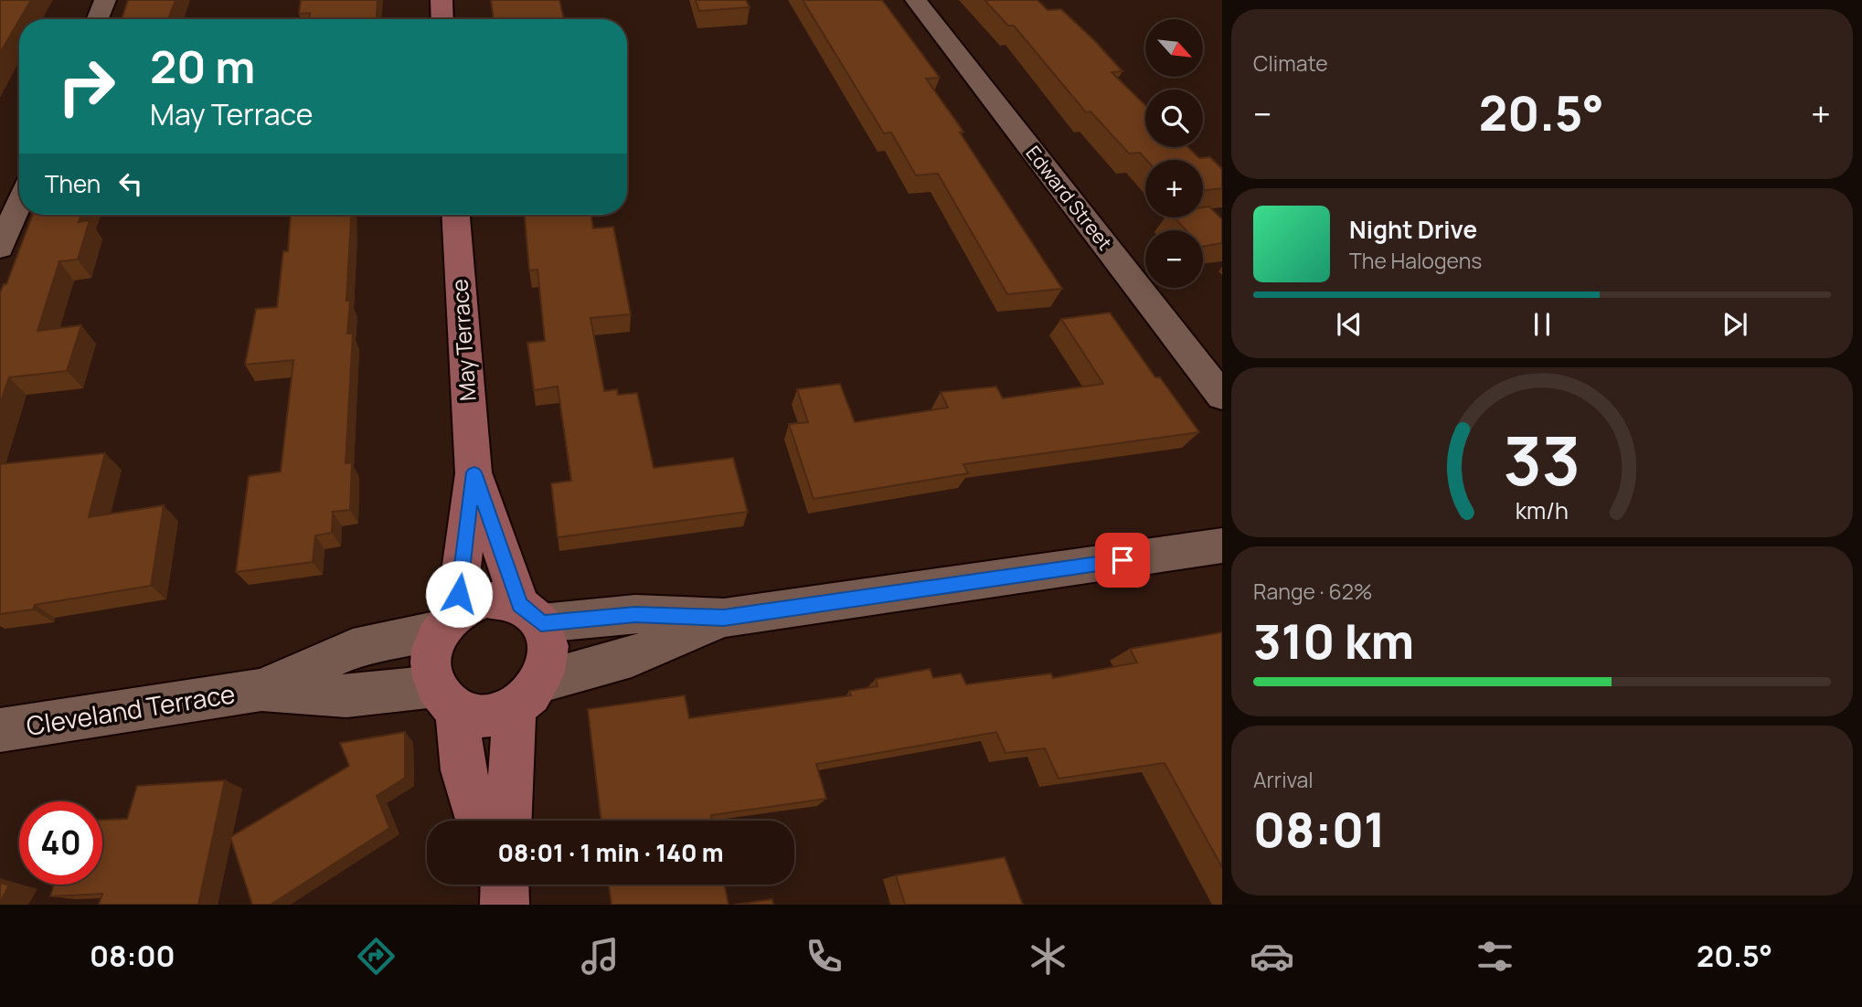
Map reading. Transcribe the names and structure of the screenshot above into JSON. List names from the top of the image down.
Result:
{
  "streets": {
    "street": ["Edward Street", "May Terrace", "Cleveland Terrace"]
  },
  "crossings": [
    ["May Terrace", "Cleveland Terrace"]
  ],
  "north": "bottom right",
  "page": {
    "tile": [
      "Climate",
      ["Range · 62%", "310 km"],
      ["Arrival", "08:01"]
    ],
    "map_buttons": ["+", "−"],
    "turn": ["20 m", "May Terrace"],
    "heat": ["−", "20.5°", "+"],
    "then": "Then",
    "song": ["Night Drive", "The Halogens"],
    "limit": "40",
    "trip": "08:01 · 1 min · 140 m",
    "tabs": ["08:00", "20.5°"],
    "gauge": ["33", "km/h"]
  }
}
